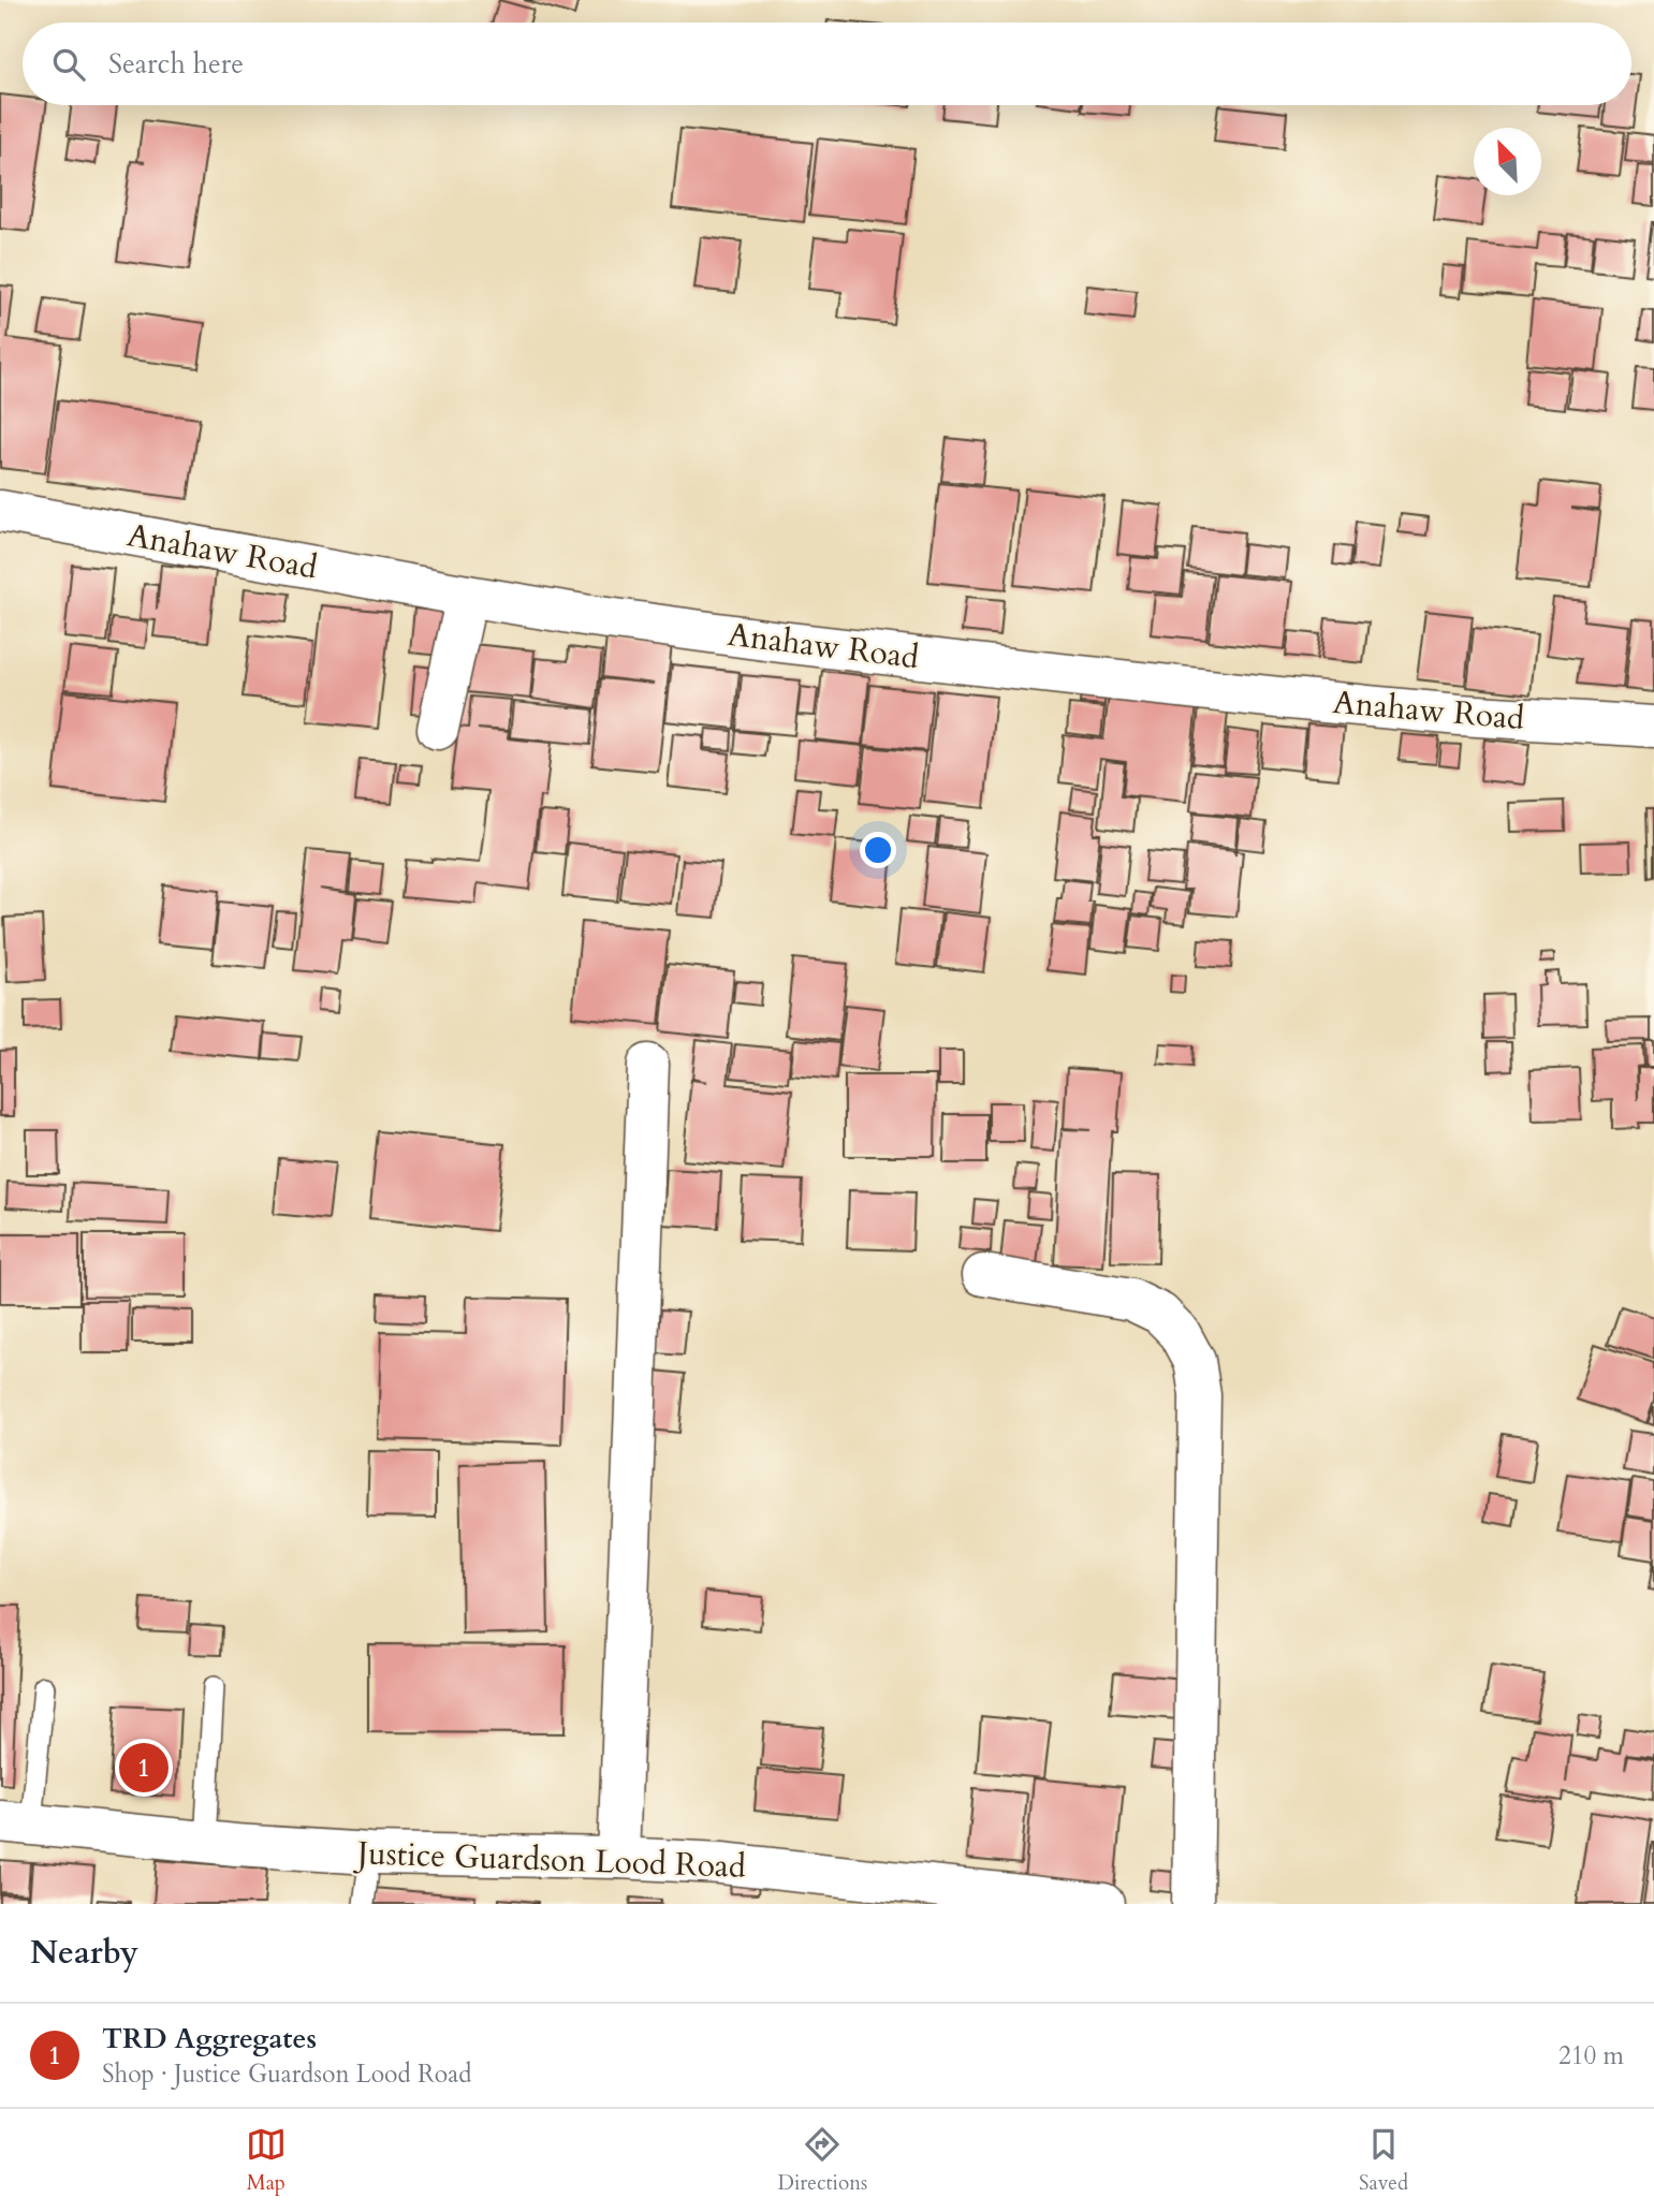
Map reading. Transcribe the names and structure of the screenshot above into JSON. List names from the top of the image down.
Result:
{
  "streets": {
    "street": ["Anahaw Road", "Justice Guardson Lood Road"]
  },
  "north": "top left",
  "page": {
    "search": "Search here",
    "pins": "1",
    "heading": "Nearby",
    "list": [
      {
        "mark": "1",
        "name": "TRD Aggregates",
        "note": "Shop · Justice Guardson Lood Road",
        "value": "210 m"
      }
    ],
    "nav": ["Map", "Directions", "Saved"]
  }
}
